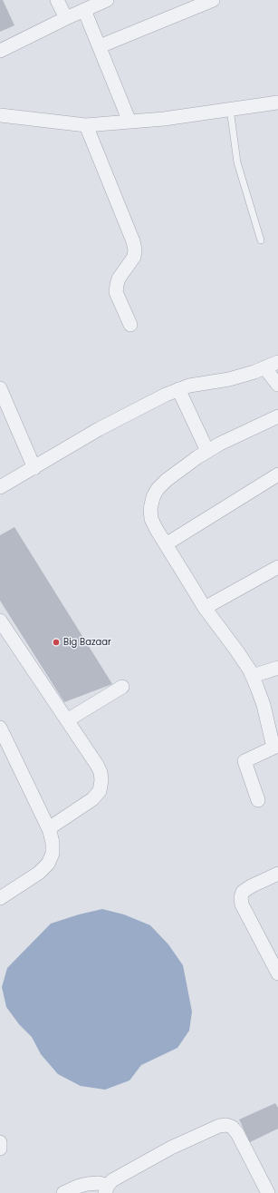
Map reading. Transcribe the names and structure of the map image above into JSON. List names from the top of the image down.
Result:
{
  "places": ["Big Bazaar"]
}
